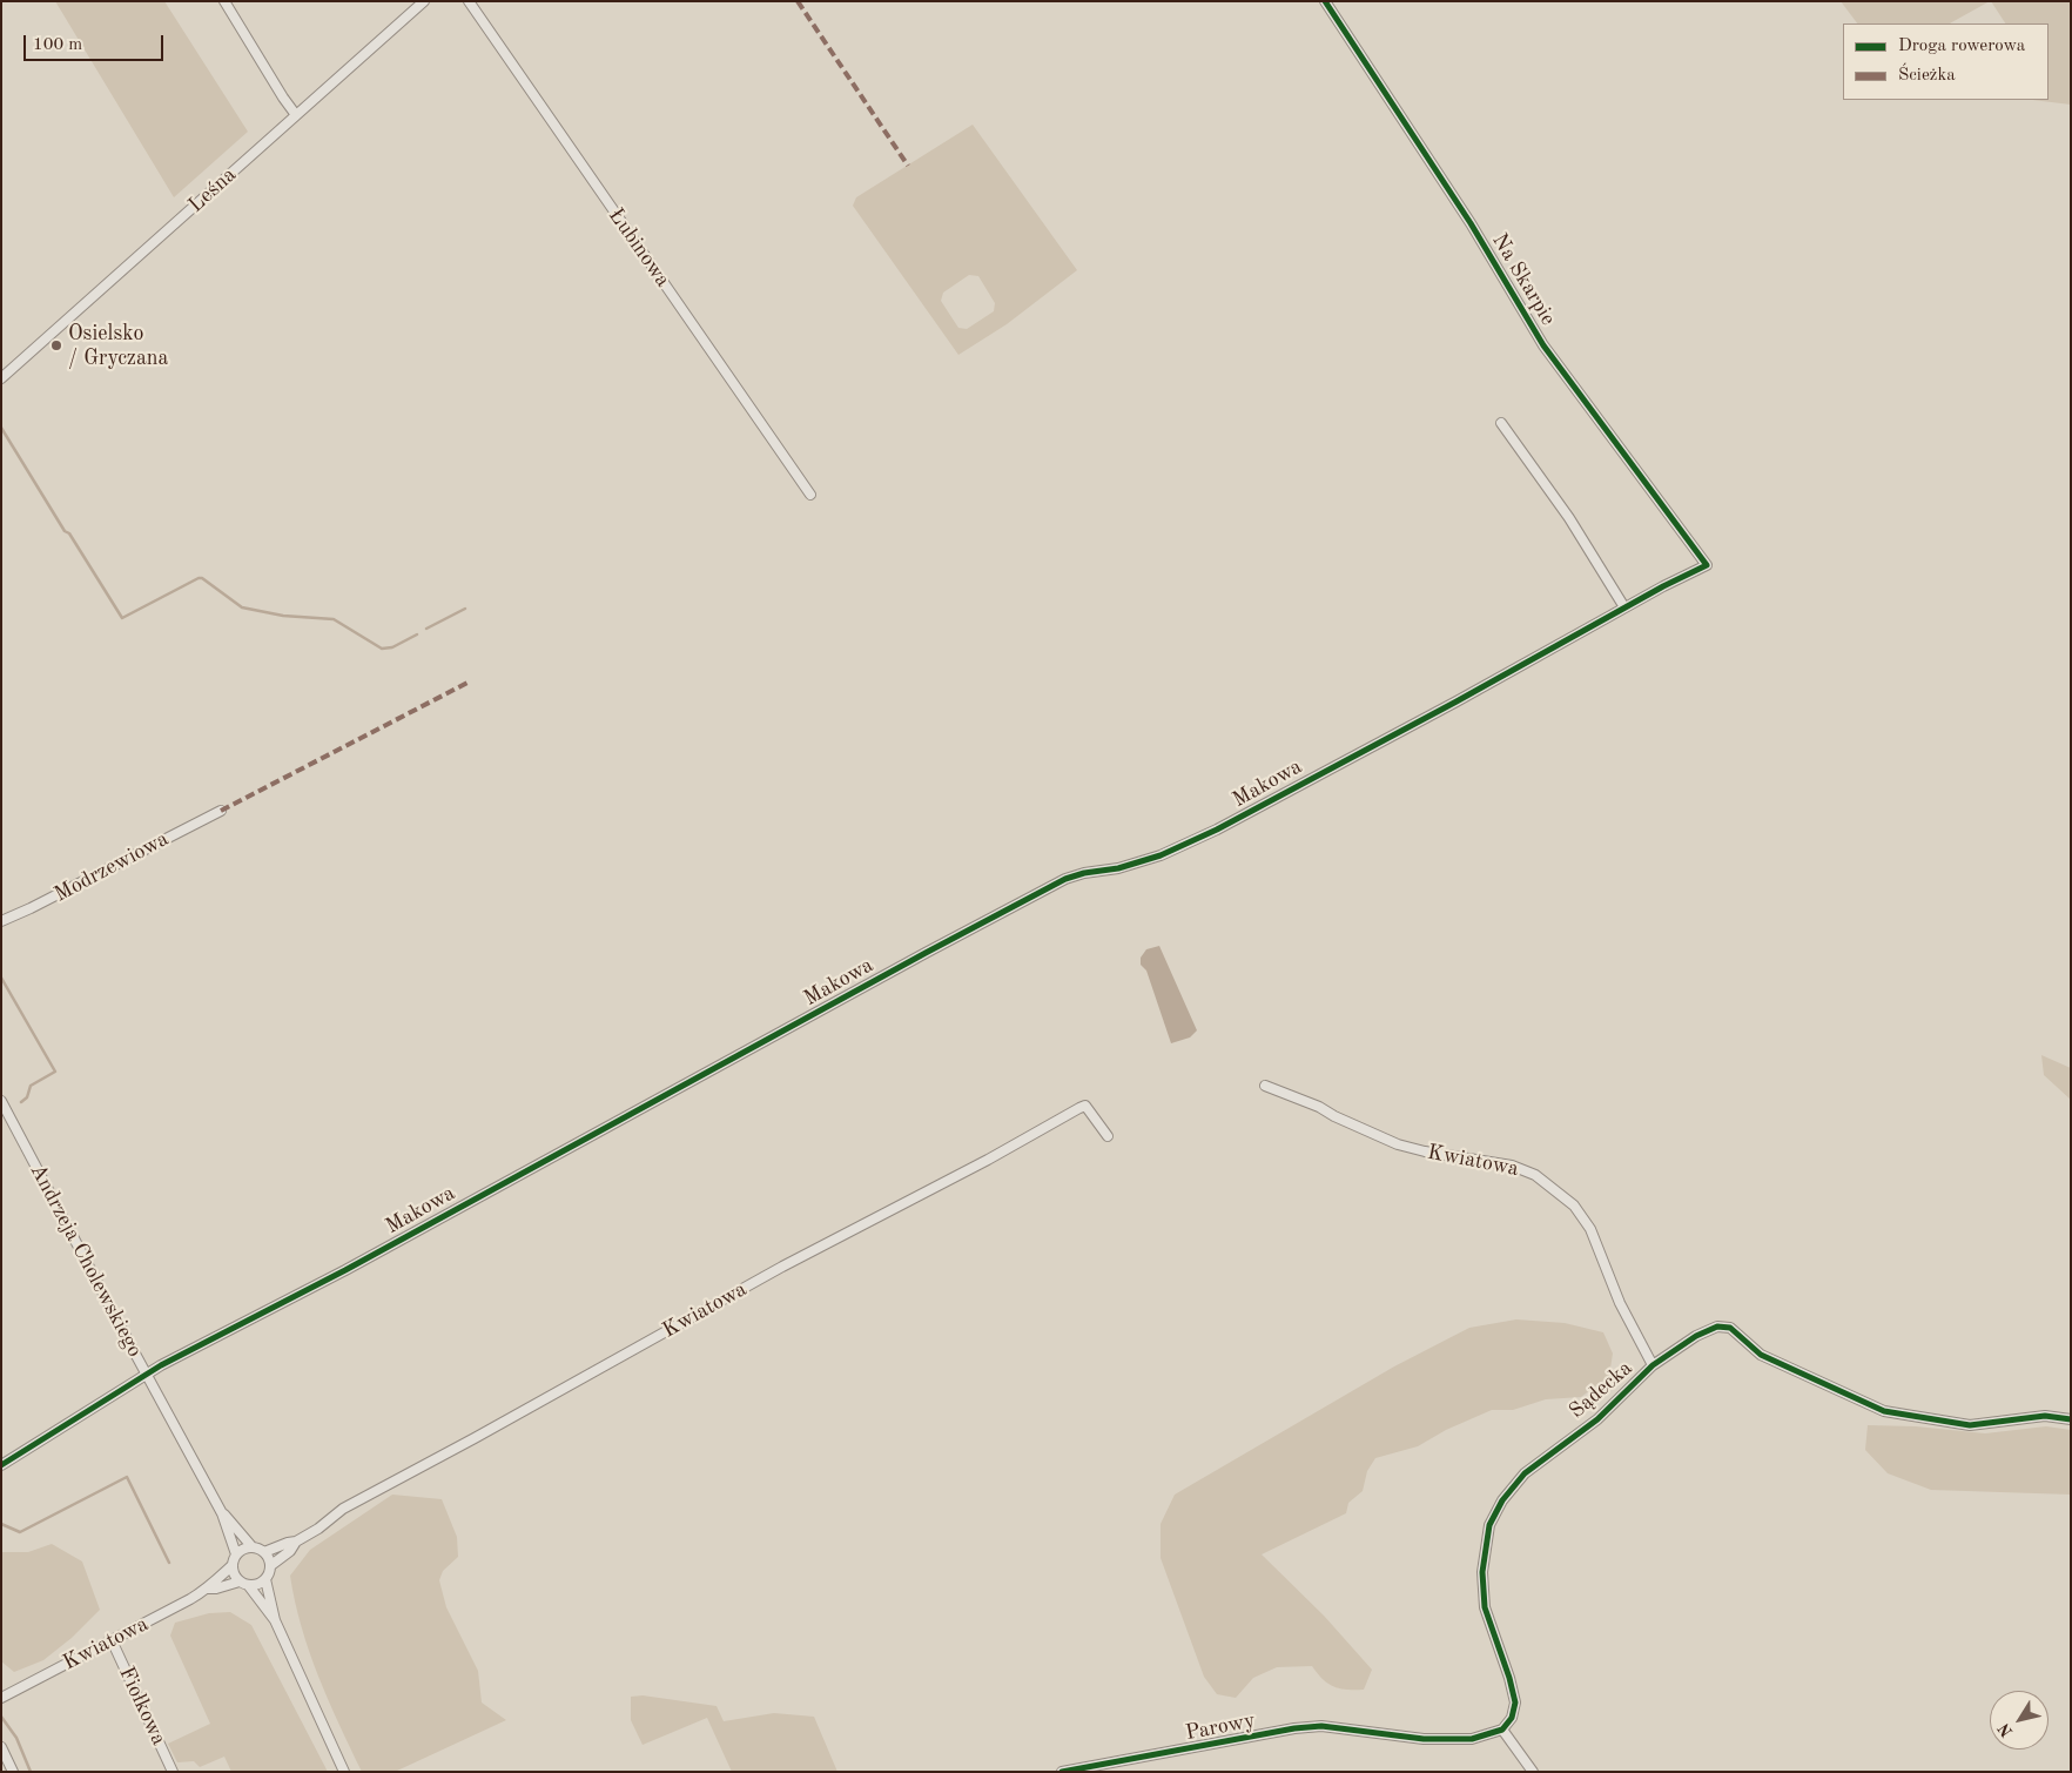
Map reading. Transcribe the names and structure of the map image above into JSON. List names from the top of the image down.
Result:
{
  "streets": {
    "street": [
      "Leśna",
      "Łubinowa",
      "Na Skarpie",
      "Makowa",
      "Modrzewiowa",
      "Kwiatowa",
      "Andrzeja Cholewskiego",
      "Sądecka",
      "Fiołkowa",
      "Parowy"
    ]
  },
  "crossings": [
    ["Na Skarpie", "Makowa"],
    ["Makowa", "Andrzeja Cholewskiego"],
    ["Kwiatowa", "Andrzeja Cholewskiego"],
    ["Kwiatowa", "Sądecka"],
    ["Kwiatowa", "Fiołkowa"],
    ["Sądecka", "Parowy"]
  ],
  "places": ["Osielsko / Gryczana"],
  "legend": ["Droga rowerowa", "Ścieżka"],
  "scale_bar": "100 m",
  "north": "bottom left"
}
